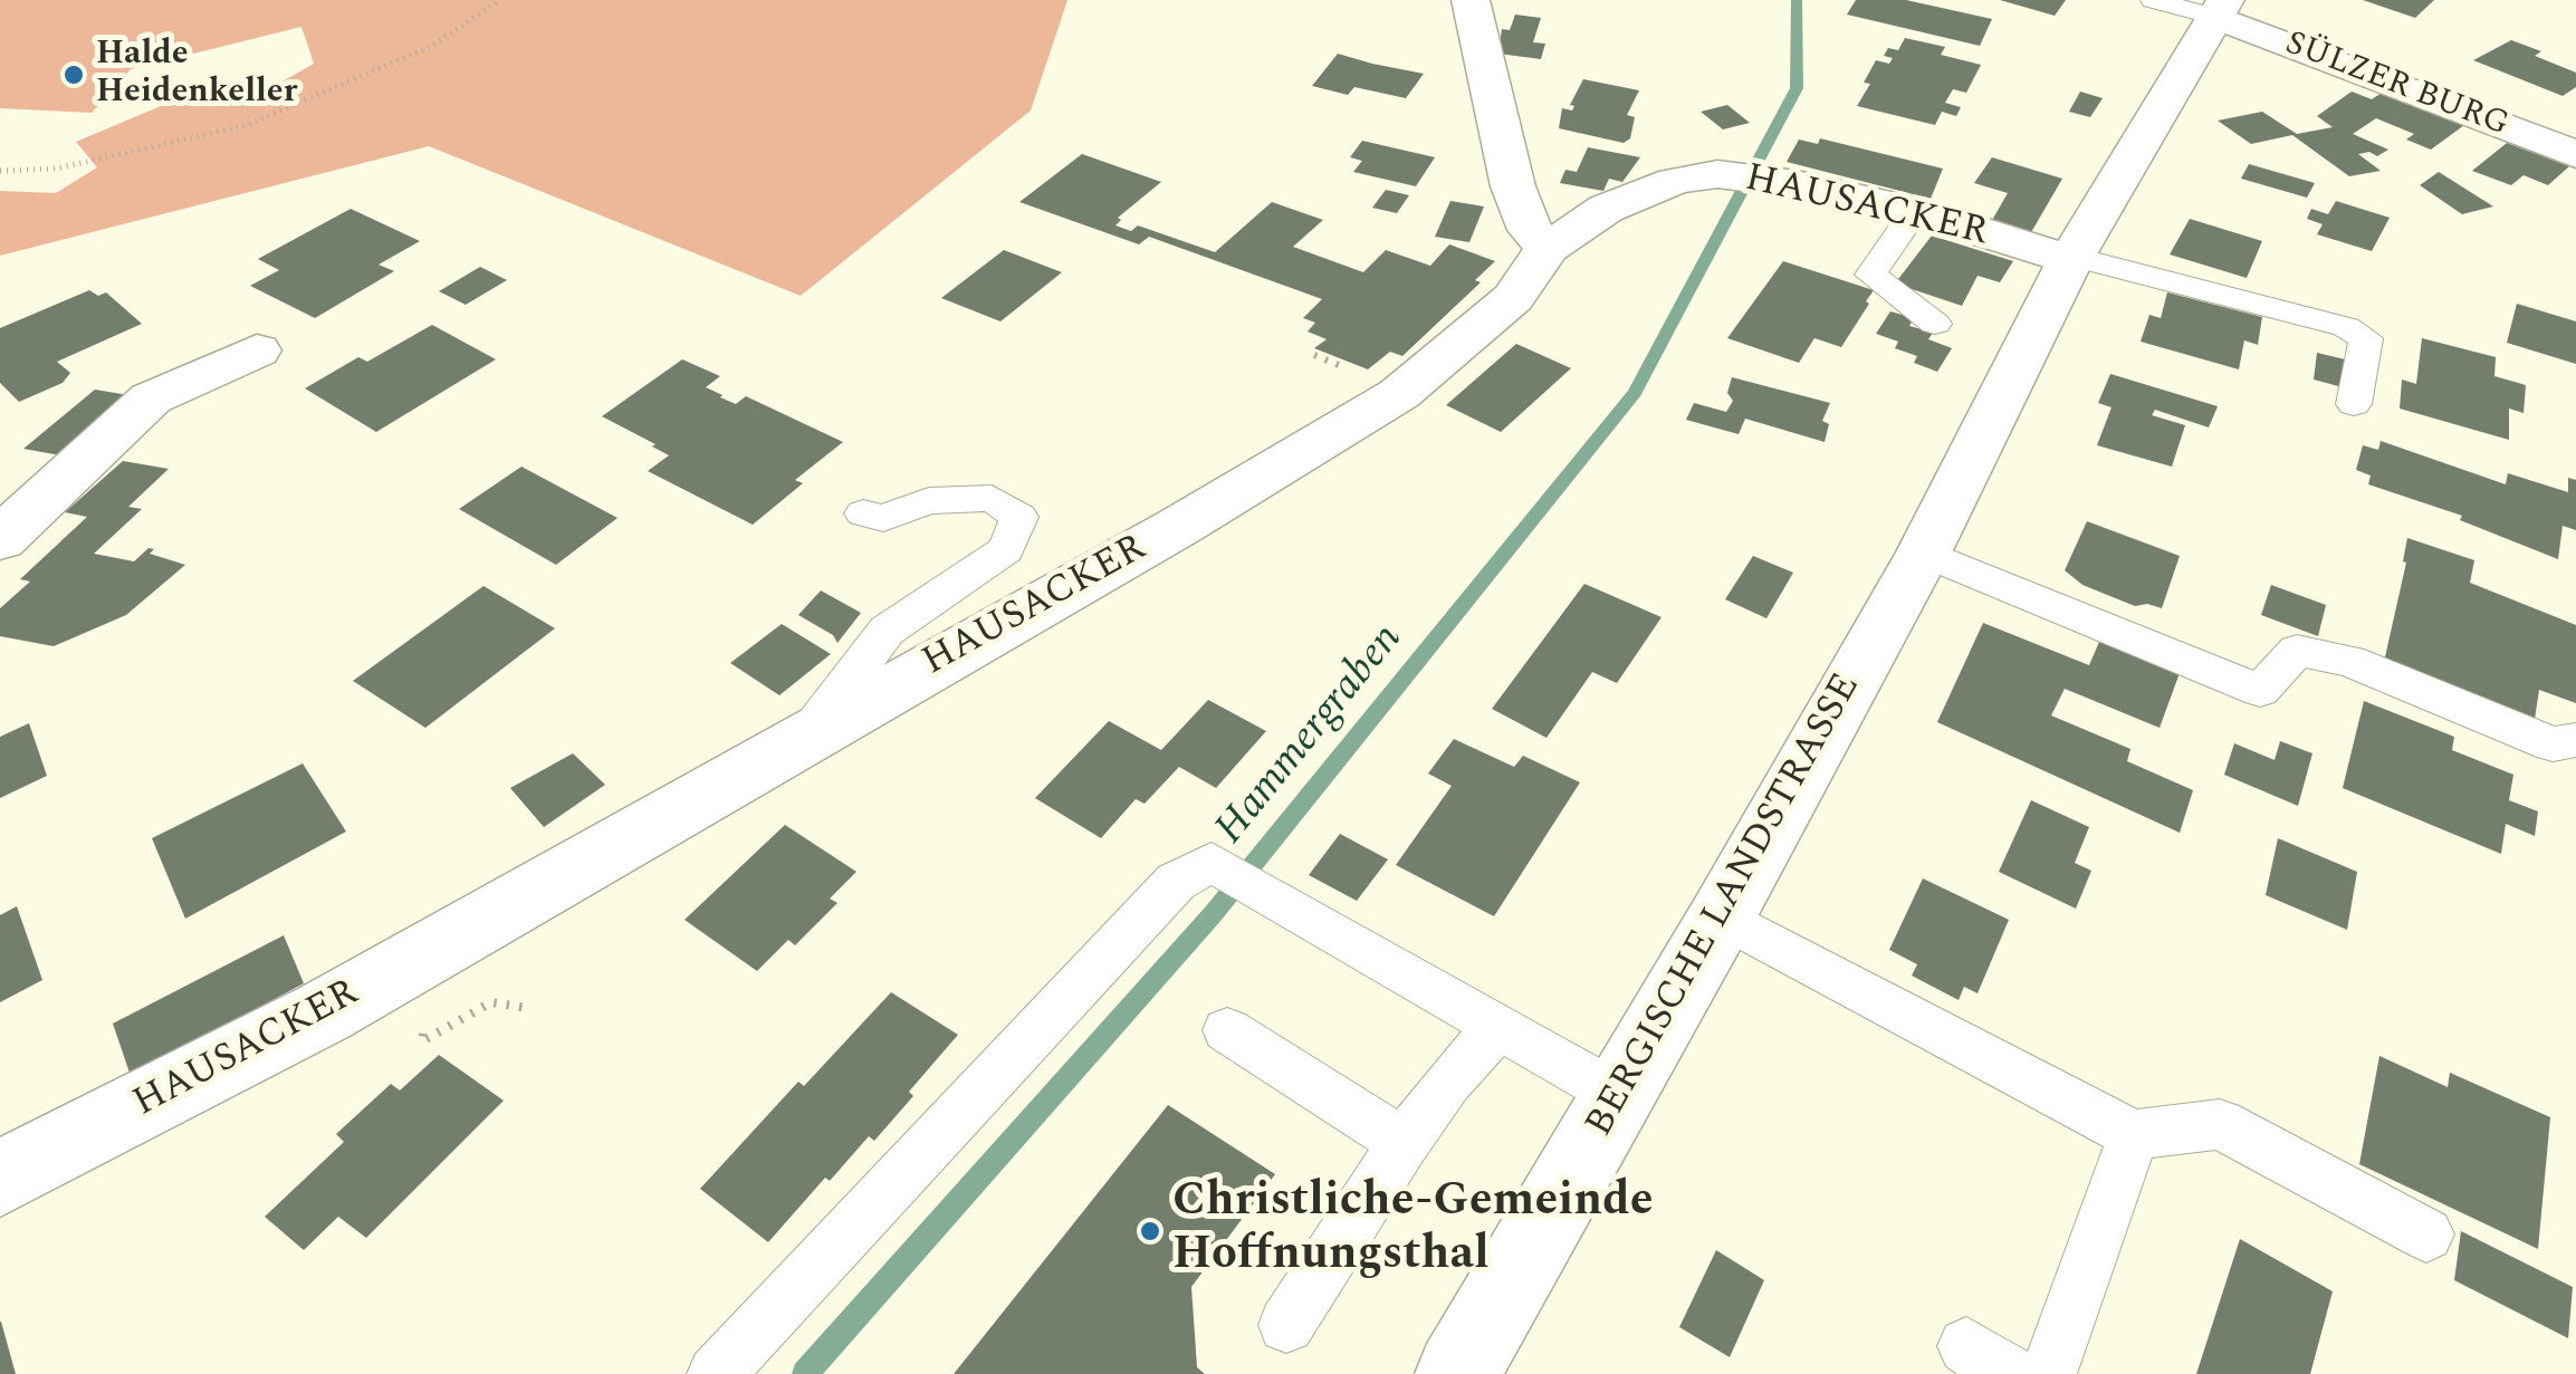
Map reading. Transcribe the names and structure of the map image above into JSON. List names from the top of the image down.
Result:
{
  "streets": {
    "street": ["SÜLZER BURG", "HAUSACKER", "BERGISCHE LANDSTRASSE"]
  },
  "crossings": [
    ["SÜLZER BURG", "BERGISCHE LANDSTRASSE"],
    ["HAUSACKER", "BERGISCHE LANDSTRASSE"]
  ],
  "water": ["Hammergraben"],
  "places": ["Halde Heidenkeller", "Christliche-Gemeinde Hoffnungsthal"]
}
